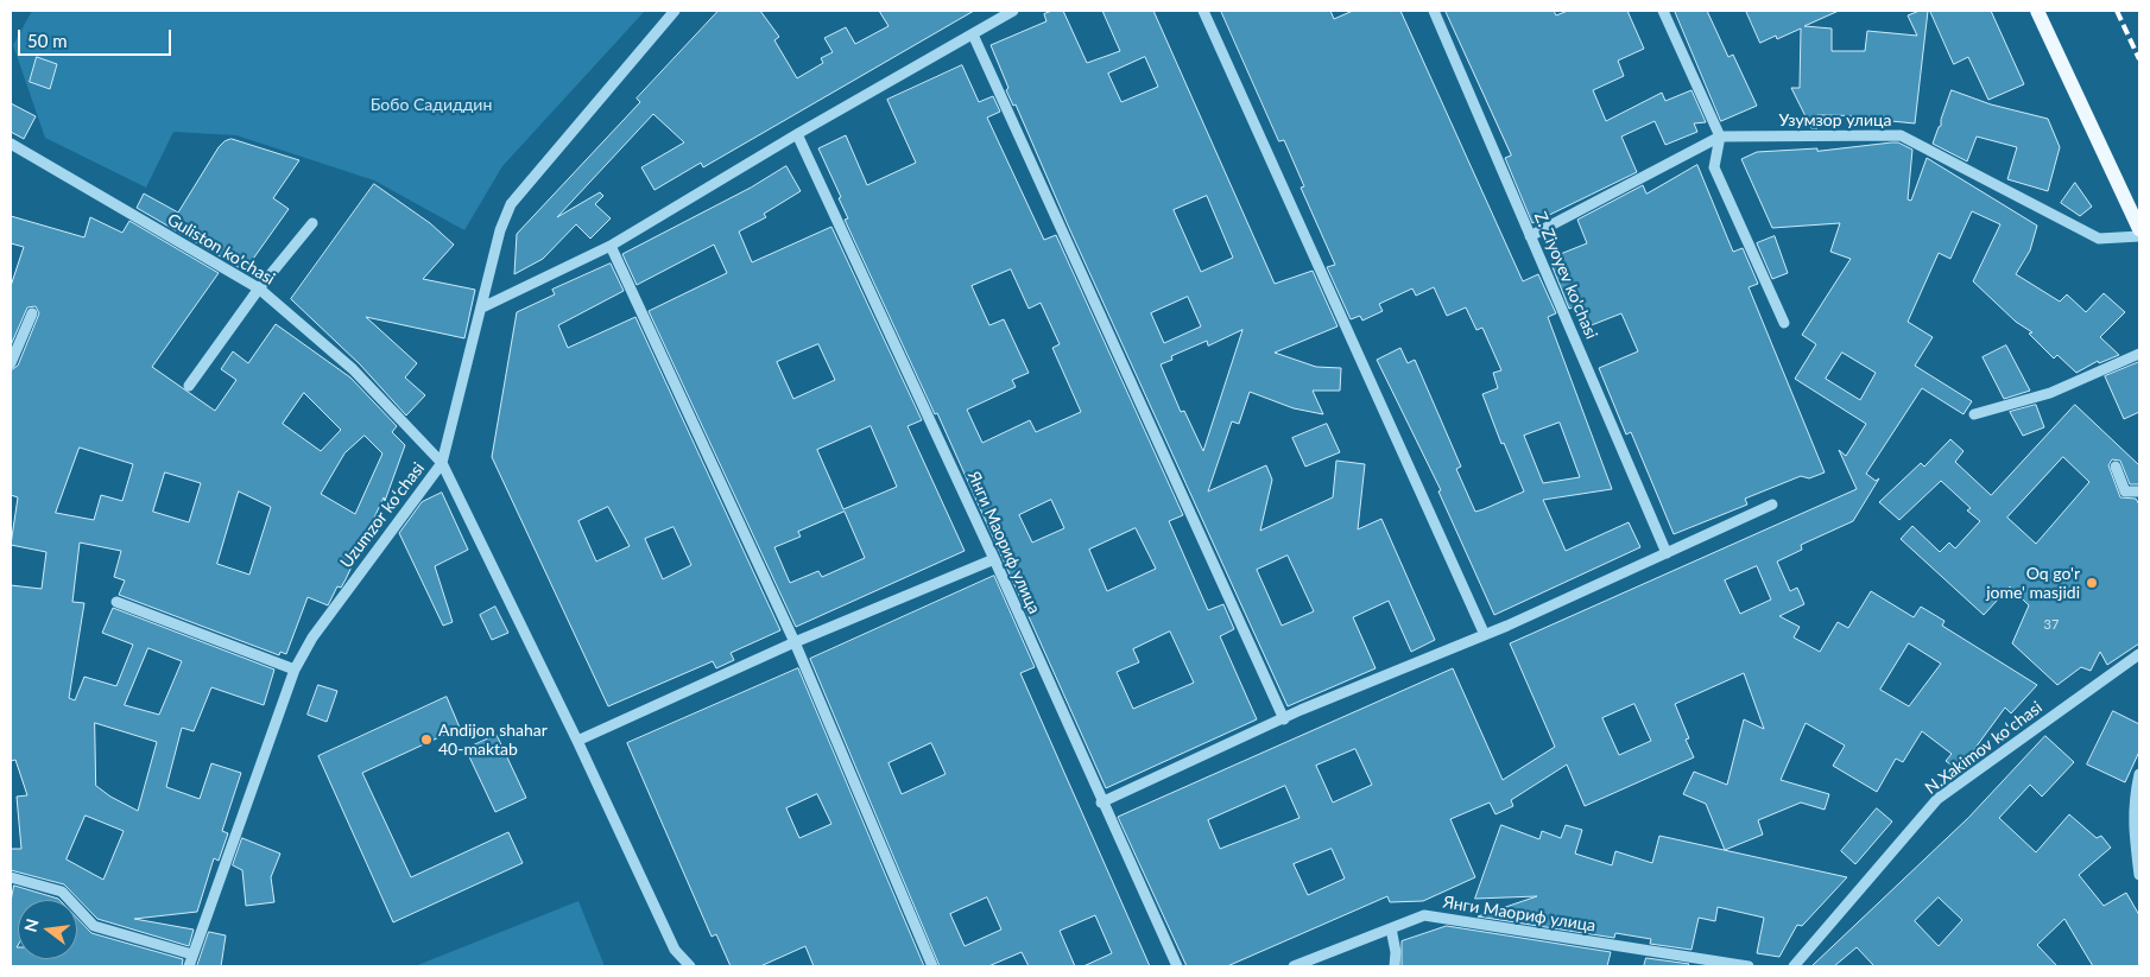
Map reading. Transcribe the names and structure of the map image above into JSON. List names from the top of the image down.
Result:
{
  "streets": {
    "street": [
      "Узумзор улица",
      "Guliston ko'chasi",
      "Z. Ziyoyev ko'chasi",
      "Uzumzor koʻchasi",
      "Янги Маориф улица",
      "N.Xakimov koʻchasi"
    ]
  },
  "crossings": [
    ["Узумзор улица", "Z. Ziyoyev ko'chasi"],
    ["Guliston ko'chasi", "Uzumzor koʻchasi"]
  ],
  "parks": ["Бобо Садиддин"],
  "places": ["Oq go'r jome' masjidi", "Andijon shahar 40-maktab"],
  "house_numbers": ["37"],
  "scale_bar": "50 m",
  "north": "left"
}
